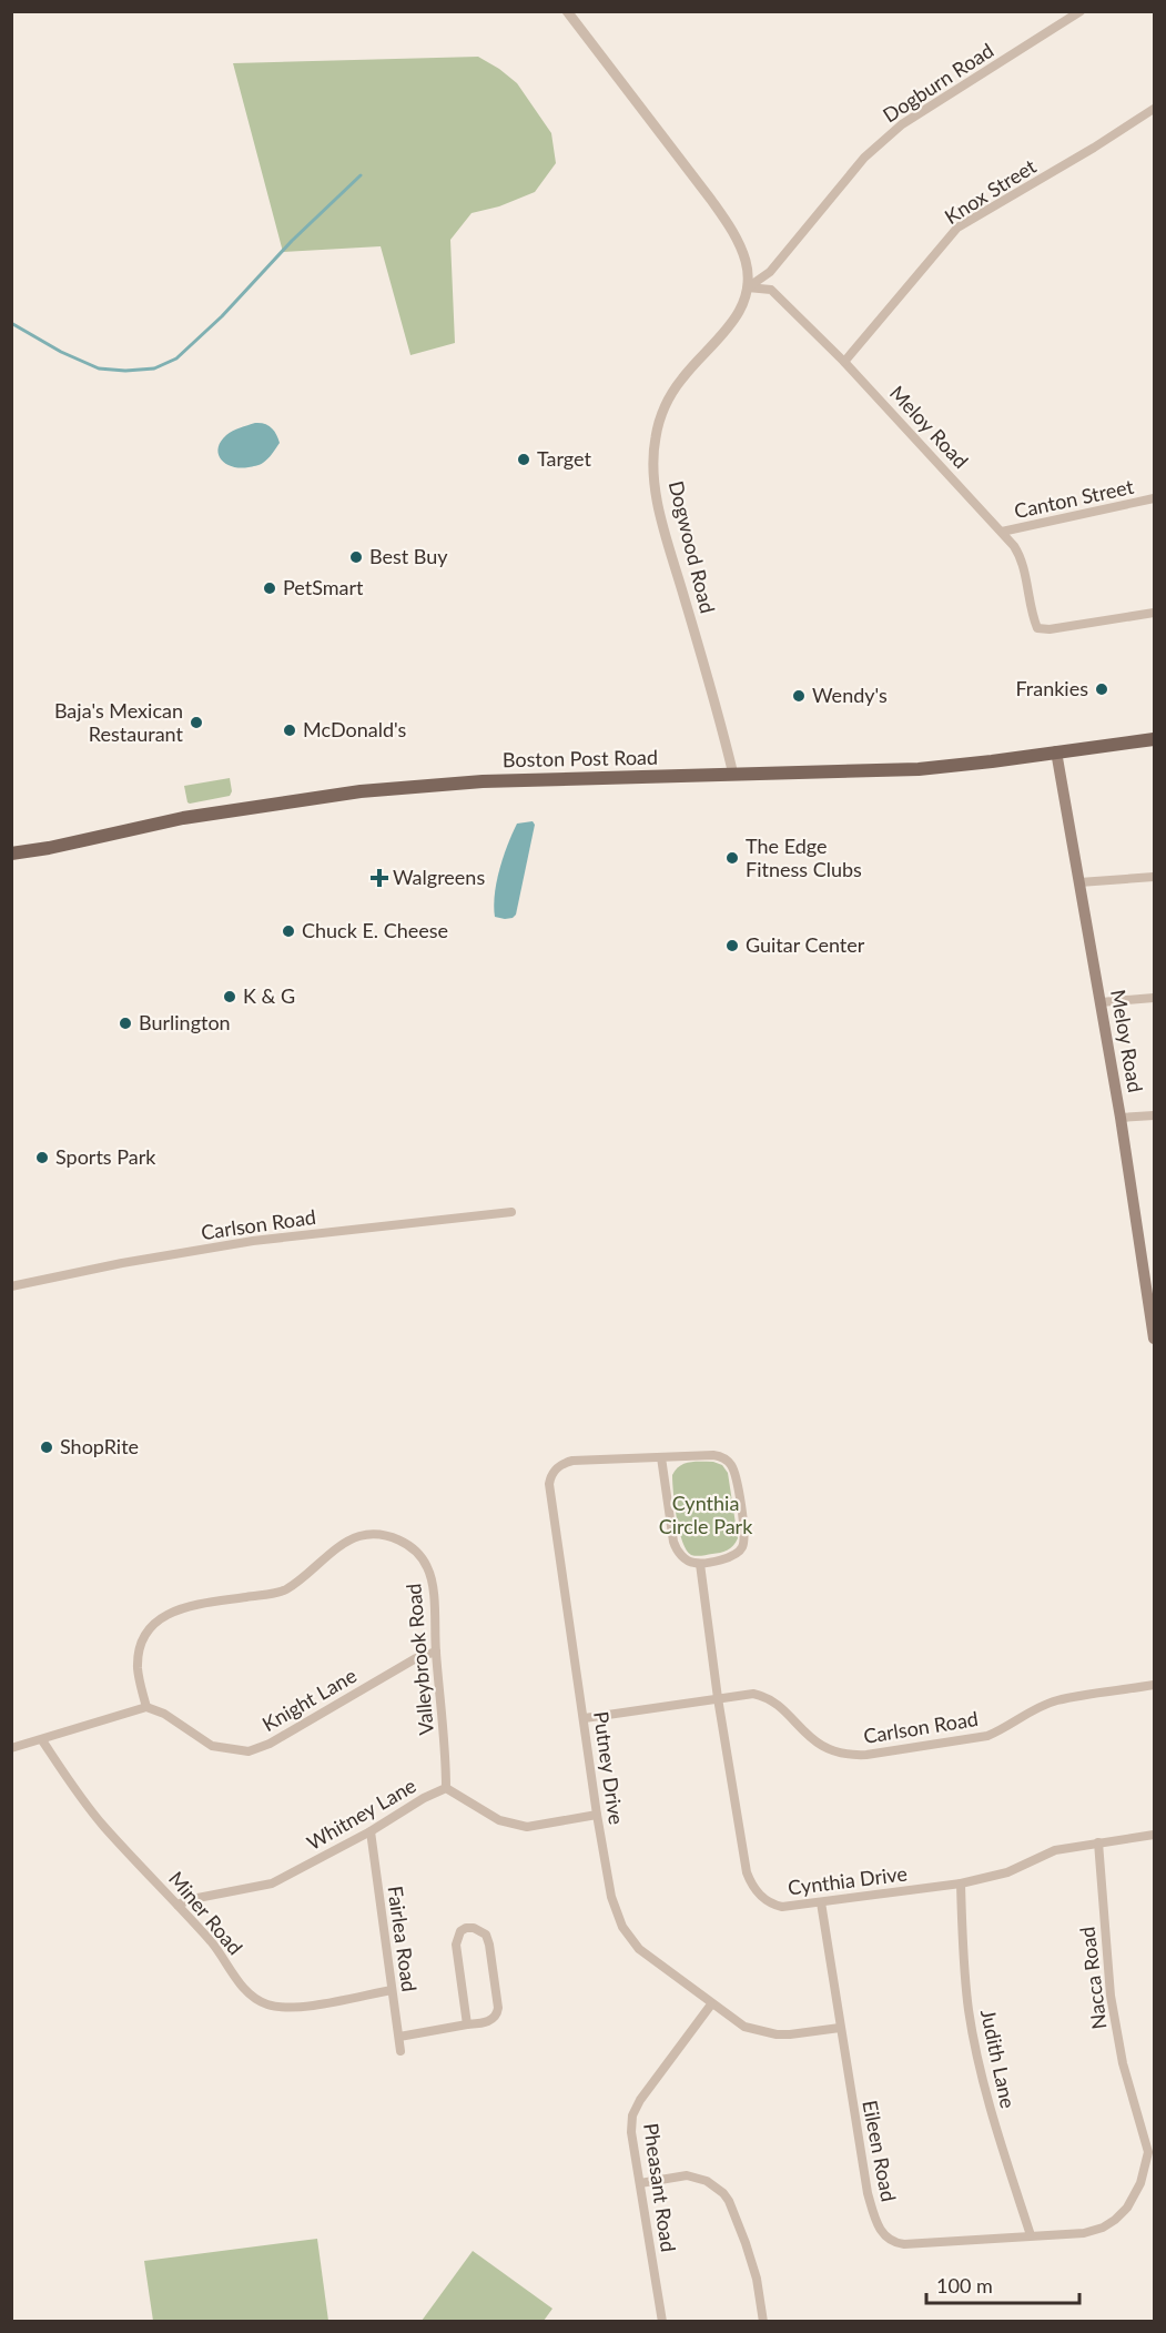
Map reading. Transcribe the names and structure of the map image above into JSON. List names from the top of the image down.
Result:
{
  "streets": {
    "main road": ["Meloy Road", "Boston Post Road"],
    "street": [
      "Dogburn Road",
      "Knox Street",
      "Canton Street",
      "Dogwood Road",
      "Carlson Road",
      "Valleybrook Road",
      "Knight Lane",
      "Putney Drive",
      "Whitney Lane",
      "Cynthia Drive",
      "Miner Road",
      "Fairlea Road",
      "Nacca Road",
      "Judith Lane",
      "Eileen Road",
      "Pheasant Road"
    ]
  },
  "crossings": [
    ["Dogburn Road", "Meloy Road"],
    ["Dogburn Road", "Dogwood Road"],
    ["Knox Street", "Meloy Road"],
    ["Meloy Road", "Canton Street"],
    ["Meloy Road", "Dogwood Road"],
    ["Meloy Road", "Boston Post Road"],
    ["Dogwood Road", "Boston Post Road"],
    ["Carlson Road", "Putney Drive"],
    ["Carlson Road", "Cynthia Drive"],
    ["Valleybrook Road", "Knight Lane"],
    ["Valleybrook Road", "Whitney Lane"],
    ["Putney Drive", "Whitney Lane"],
    ["Putney Drive", "Eileen Road"],
    ["Putney Drive", "Pheasant Road"],
    ["Whitney Lane", "Miner Road"],
    ["Whitney Lane", "Fairlea Road"],
    ["Cynthia Drive", "Nacca Road"],
    ["Cynthia Drive", "Judith Lane"],
    ["Cynthia Drive", "Eileen Road"],
    ["Miner Road", "Fairlea Road"],
    ["Nacca Road", "Eileen Road"],
    ["Judith Lane", "Eileen Road"]
  ],
  "parks": ["Cynthia Circle Park"],
  "places": {
    "other": [
      "Target",
      "Best Buy",
      "PetSmart",
      "Frankies",
      "Wendy's",
      "Baja's Mexican Restaurant",
      "McDonald's",
      "The Edge Fitness Clubs",
      "Chuck E. Cheese",
      "Guitar Center",
      "K & G",
      "Burlington",
      "Sports Park",
      "ShopRite"
    ],
    "health": ["Walgreens"]
  },
  "scale_bar": "100 m"
}
